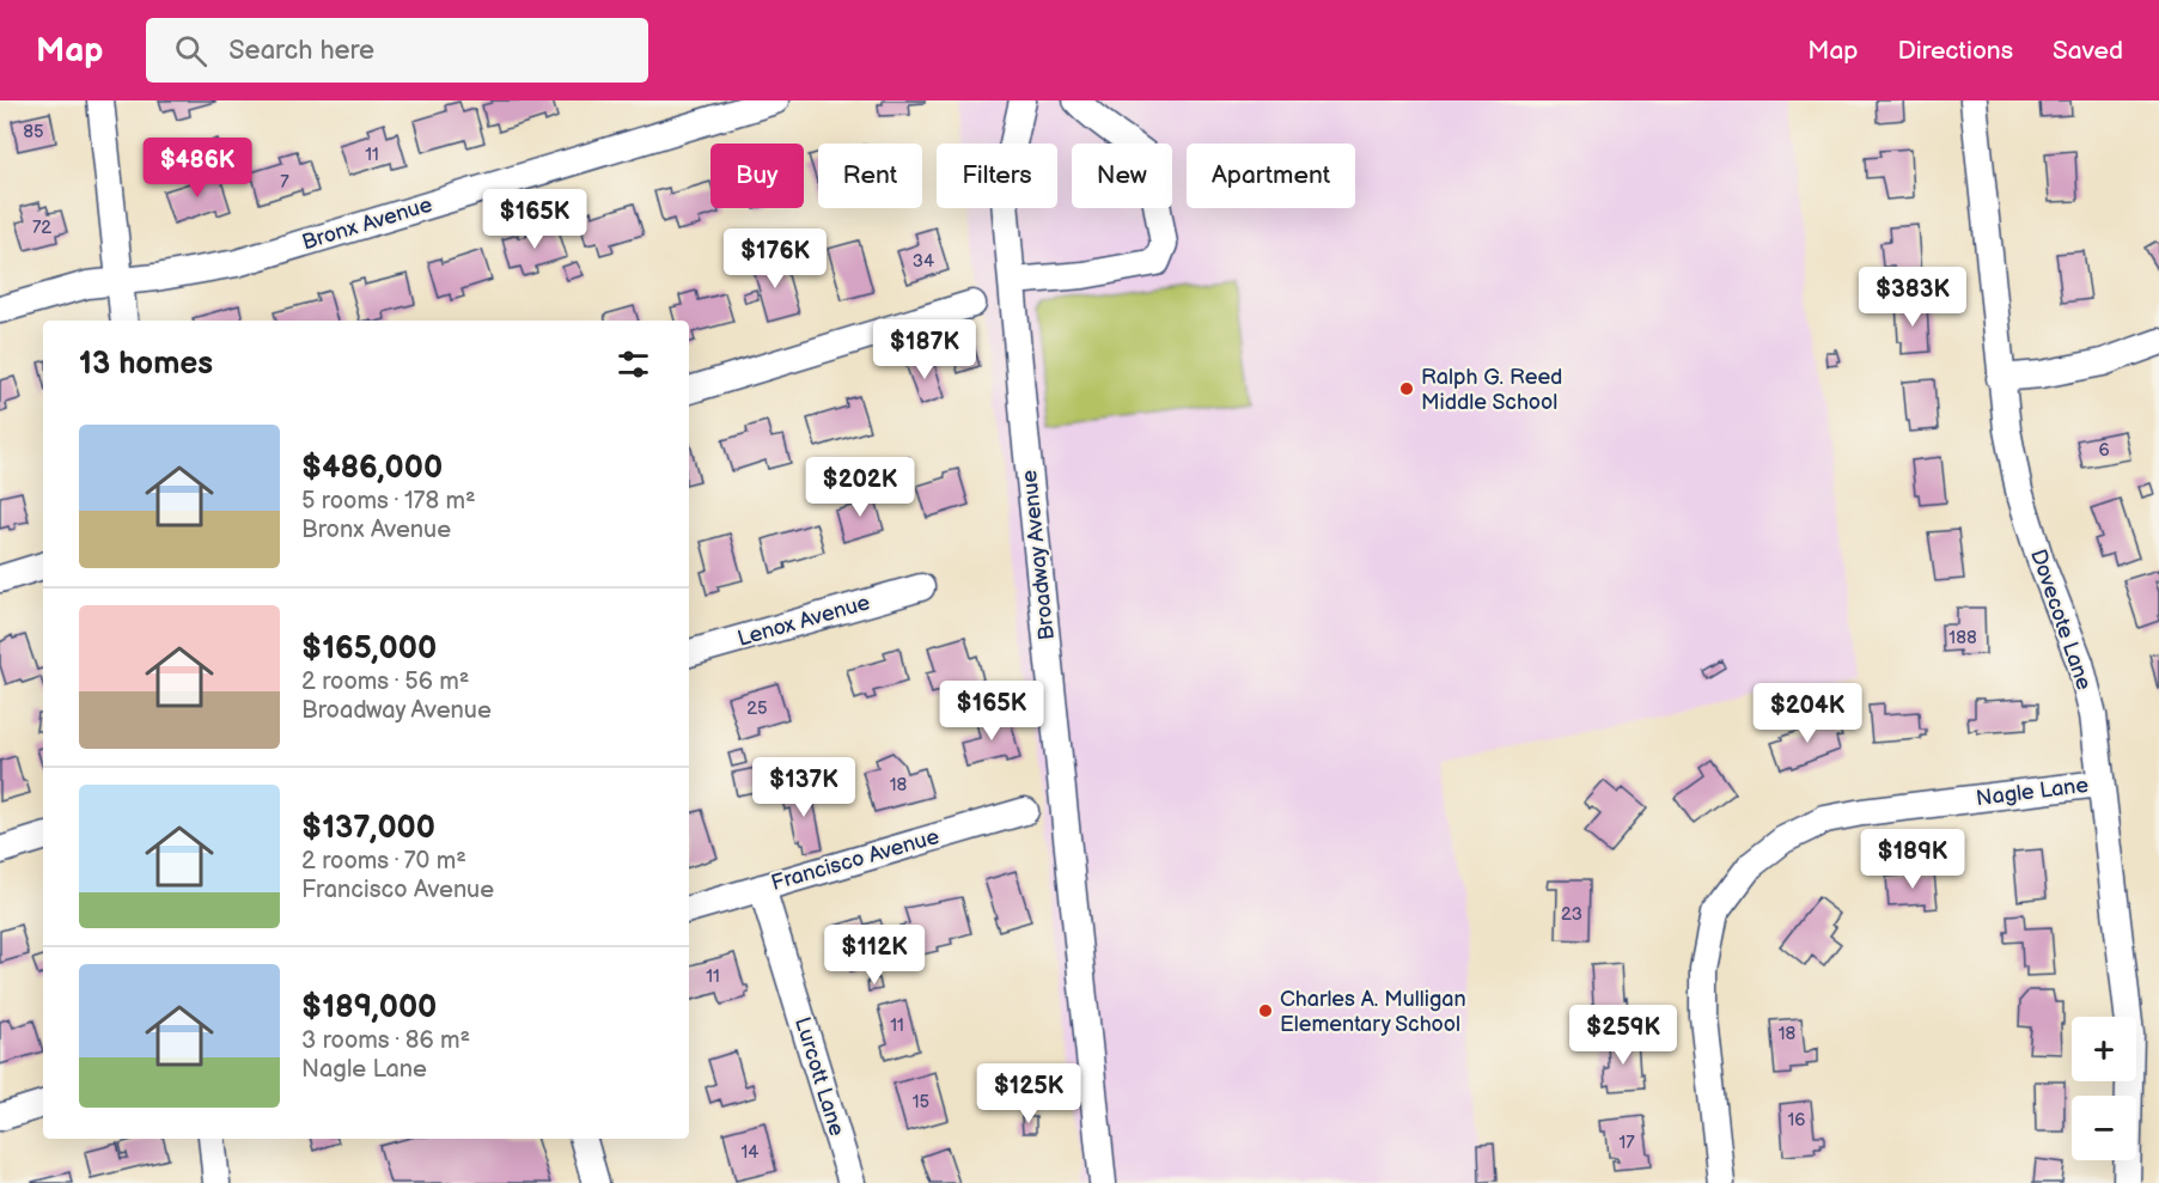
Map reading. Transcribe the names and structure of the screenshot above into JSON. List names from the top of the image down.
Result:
{
  "streets": {
    "street": [
      "Bronx Avenue",
      "Broadway Avenue",
      "Dovecote Lane",
      "Lenox Avenue",
      "Nagle Lane",
      "Francisco Avenue",
      "Lurcott Lane"
    ]
  },
  "crossings": [
    ["Dovecote Lane", "Nagle Lane"],
    ["Francisco Avenue", "Lurcott Lane"]
  ],
  "places": ["Ralph G. Reed Middle School", "Charles A. Mulligan Elementary School"],
  "house_numbers": [
    "85",
    "11",
    "7",
    "72",
    "34",
    "6",
    "188",
    "25",
    "18",
    "23",
    "11",
    "11",
    "18",
    "15",
    "16",
    "17",
    "14"
  ],
  "page": {
    "header": "Map",
    "search": "Search here",
    "nav": ["Map", "Directions", "Saved"],
    "price": [
      "$486K",
      "$165K",
      "$176K",
      "$383K",
      "$187K",
      "$202K",
      "$165K",
      "$204K",
      "$137K",
      "$189K",
      "$112K",
      "$259K",
      "$125K"
    ],
    "chip": [
      "Buy",
      "Rent",
      "Filters",
      "New",
      "Apartment"
    ],
    "heading": "13 homes",
    "list": [
      {
        "name": "$486,000",
        "note": "5 rooms · 178 m² · Bronx Avenue"
      },
      {
        "name": "$165,000",
        "note": "2 rooms · 56 m² · Broadway Avenue"
      },
      {
        "name": "$137,000",
        "note": "2 rooms · 70 m² · Francisco Avenue"
      },
      {
        "name": "$189,000",
        "note": "3 rooms · 86 m² · Nagle Lane"
      }
    ],
    "map_buttons": ["+", "−"]
  }
}
